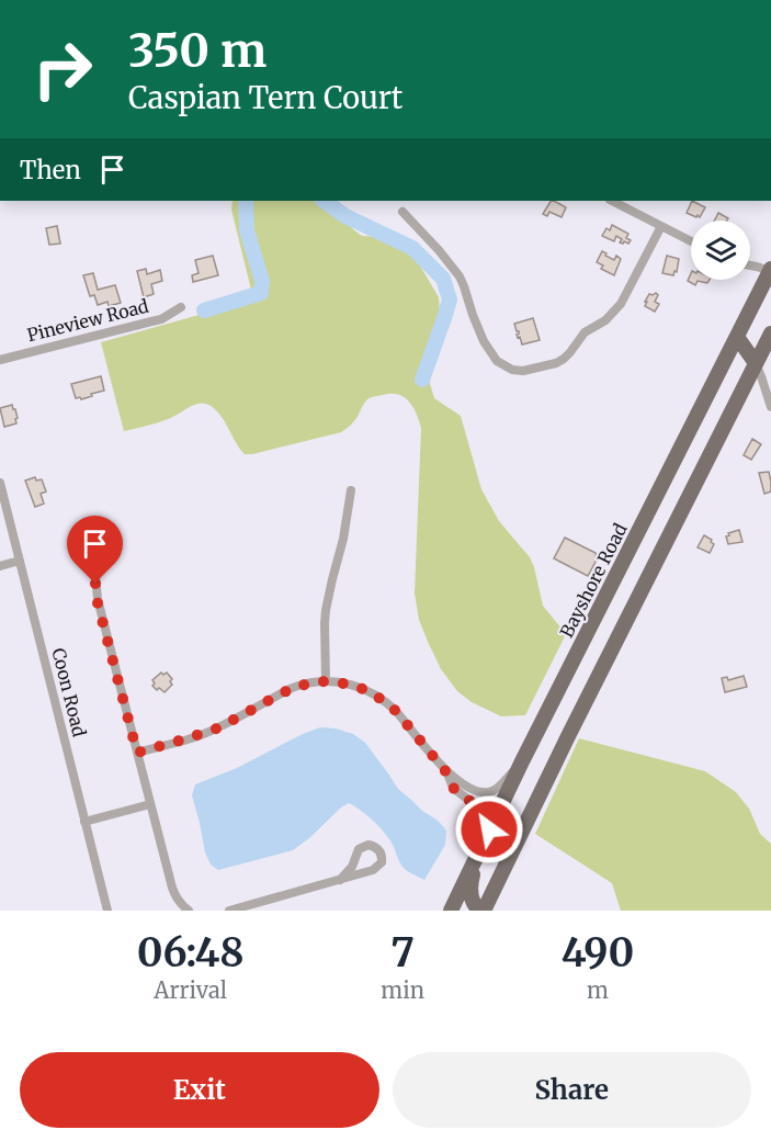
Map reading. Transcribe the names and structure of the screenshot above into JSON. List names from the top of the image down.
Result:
{
  "streets": {
    "main road": ["Bayshore Road"],
    "street": ["Pineview Road", "Coon Road"]
  },
  "page": {
    "turn": ["350 m", "Caspian Tern Court"],
    "then": "Then",
    "eta": [
      "06:48",
      "Arrival",
      "7",
      "min",
      "490",
      "m"
    ],
    "buttons": ["Exit", "Share"]
  }
}
